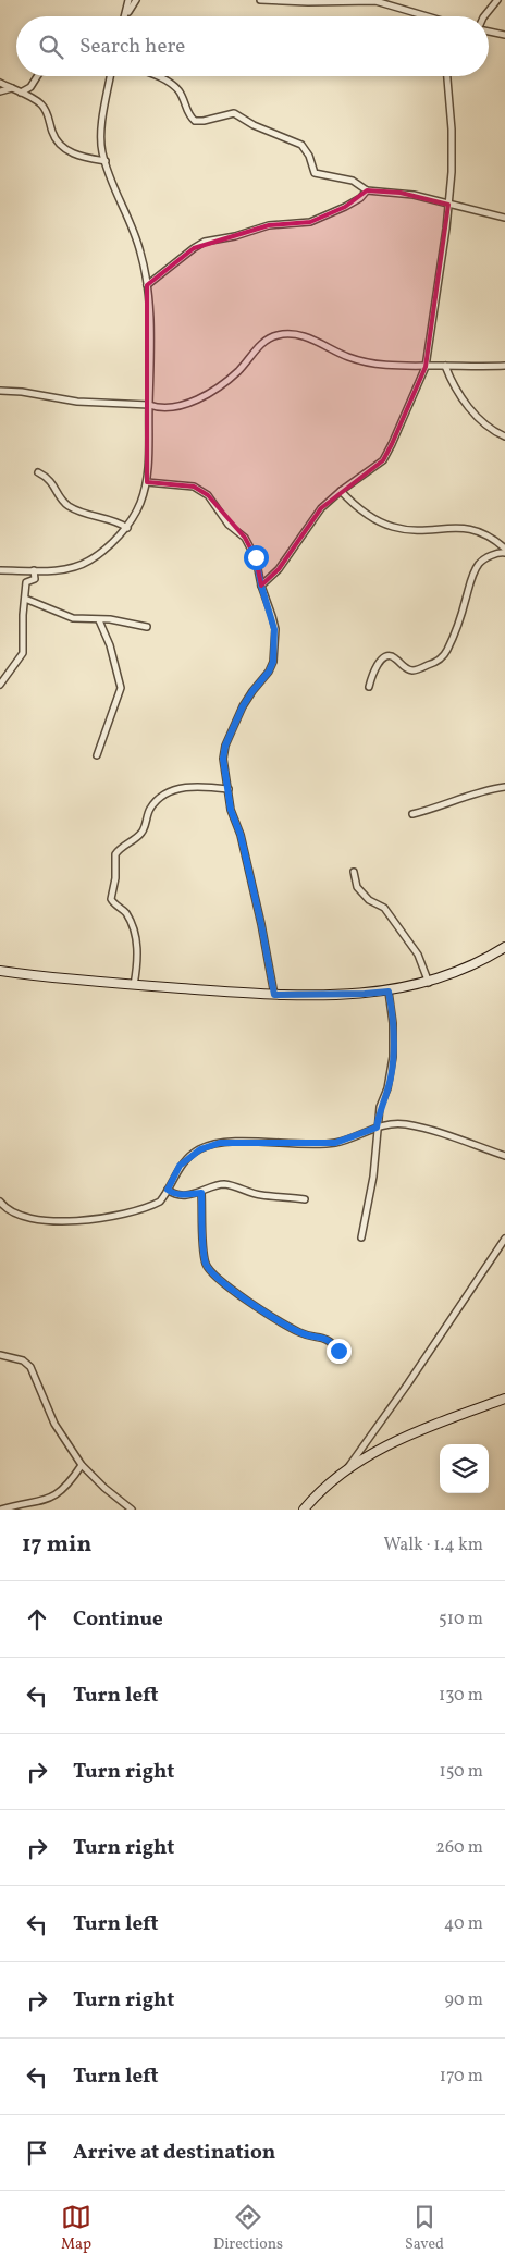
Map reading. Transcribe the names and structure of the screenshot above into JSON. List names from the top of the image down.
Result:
{
  "page": {
    "search": "Search here",
    "heading": ["17 min", "Walk · 1.4 km"],
    "list": [
      ["Continue", "510 m"],
      ["Turn left", "130 m"],
      ["Turn right", "150 m"],
      ["Turn right", "260 m"],
      ["Turn left", "40 m"],
      ["Turn right", "90 m"],
      ["Turn left", "170 m"],
      "Arrive at destination"
    ],
    "nav": ["Map", "Directions", "Saved"]
  }
}
